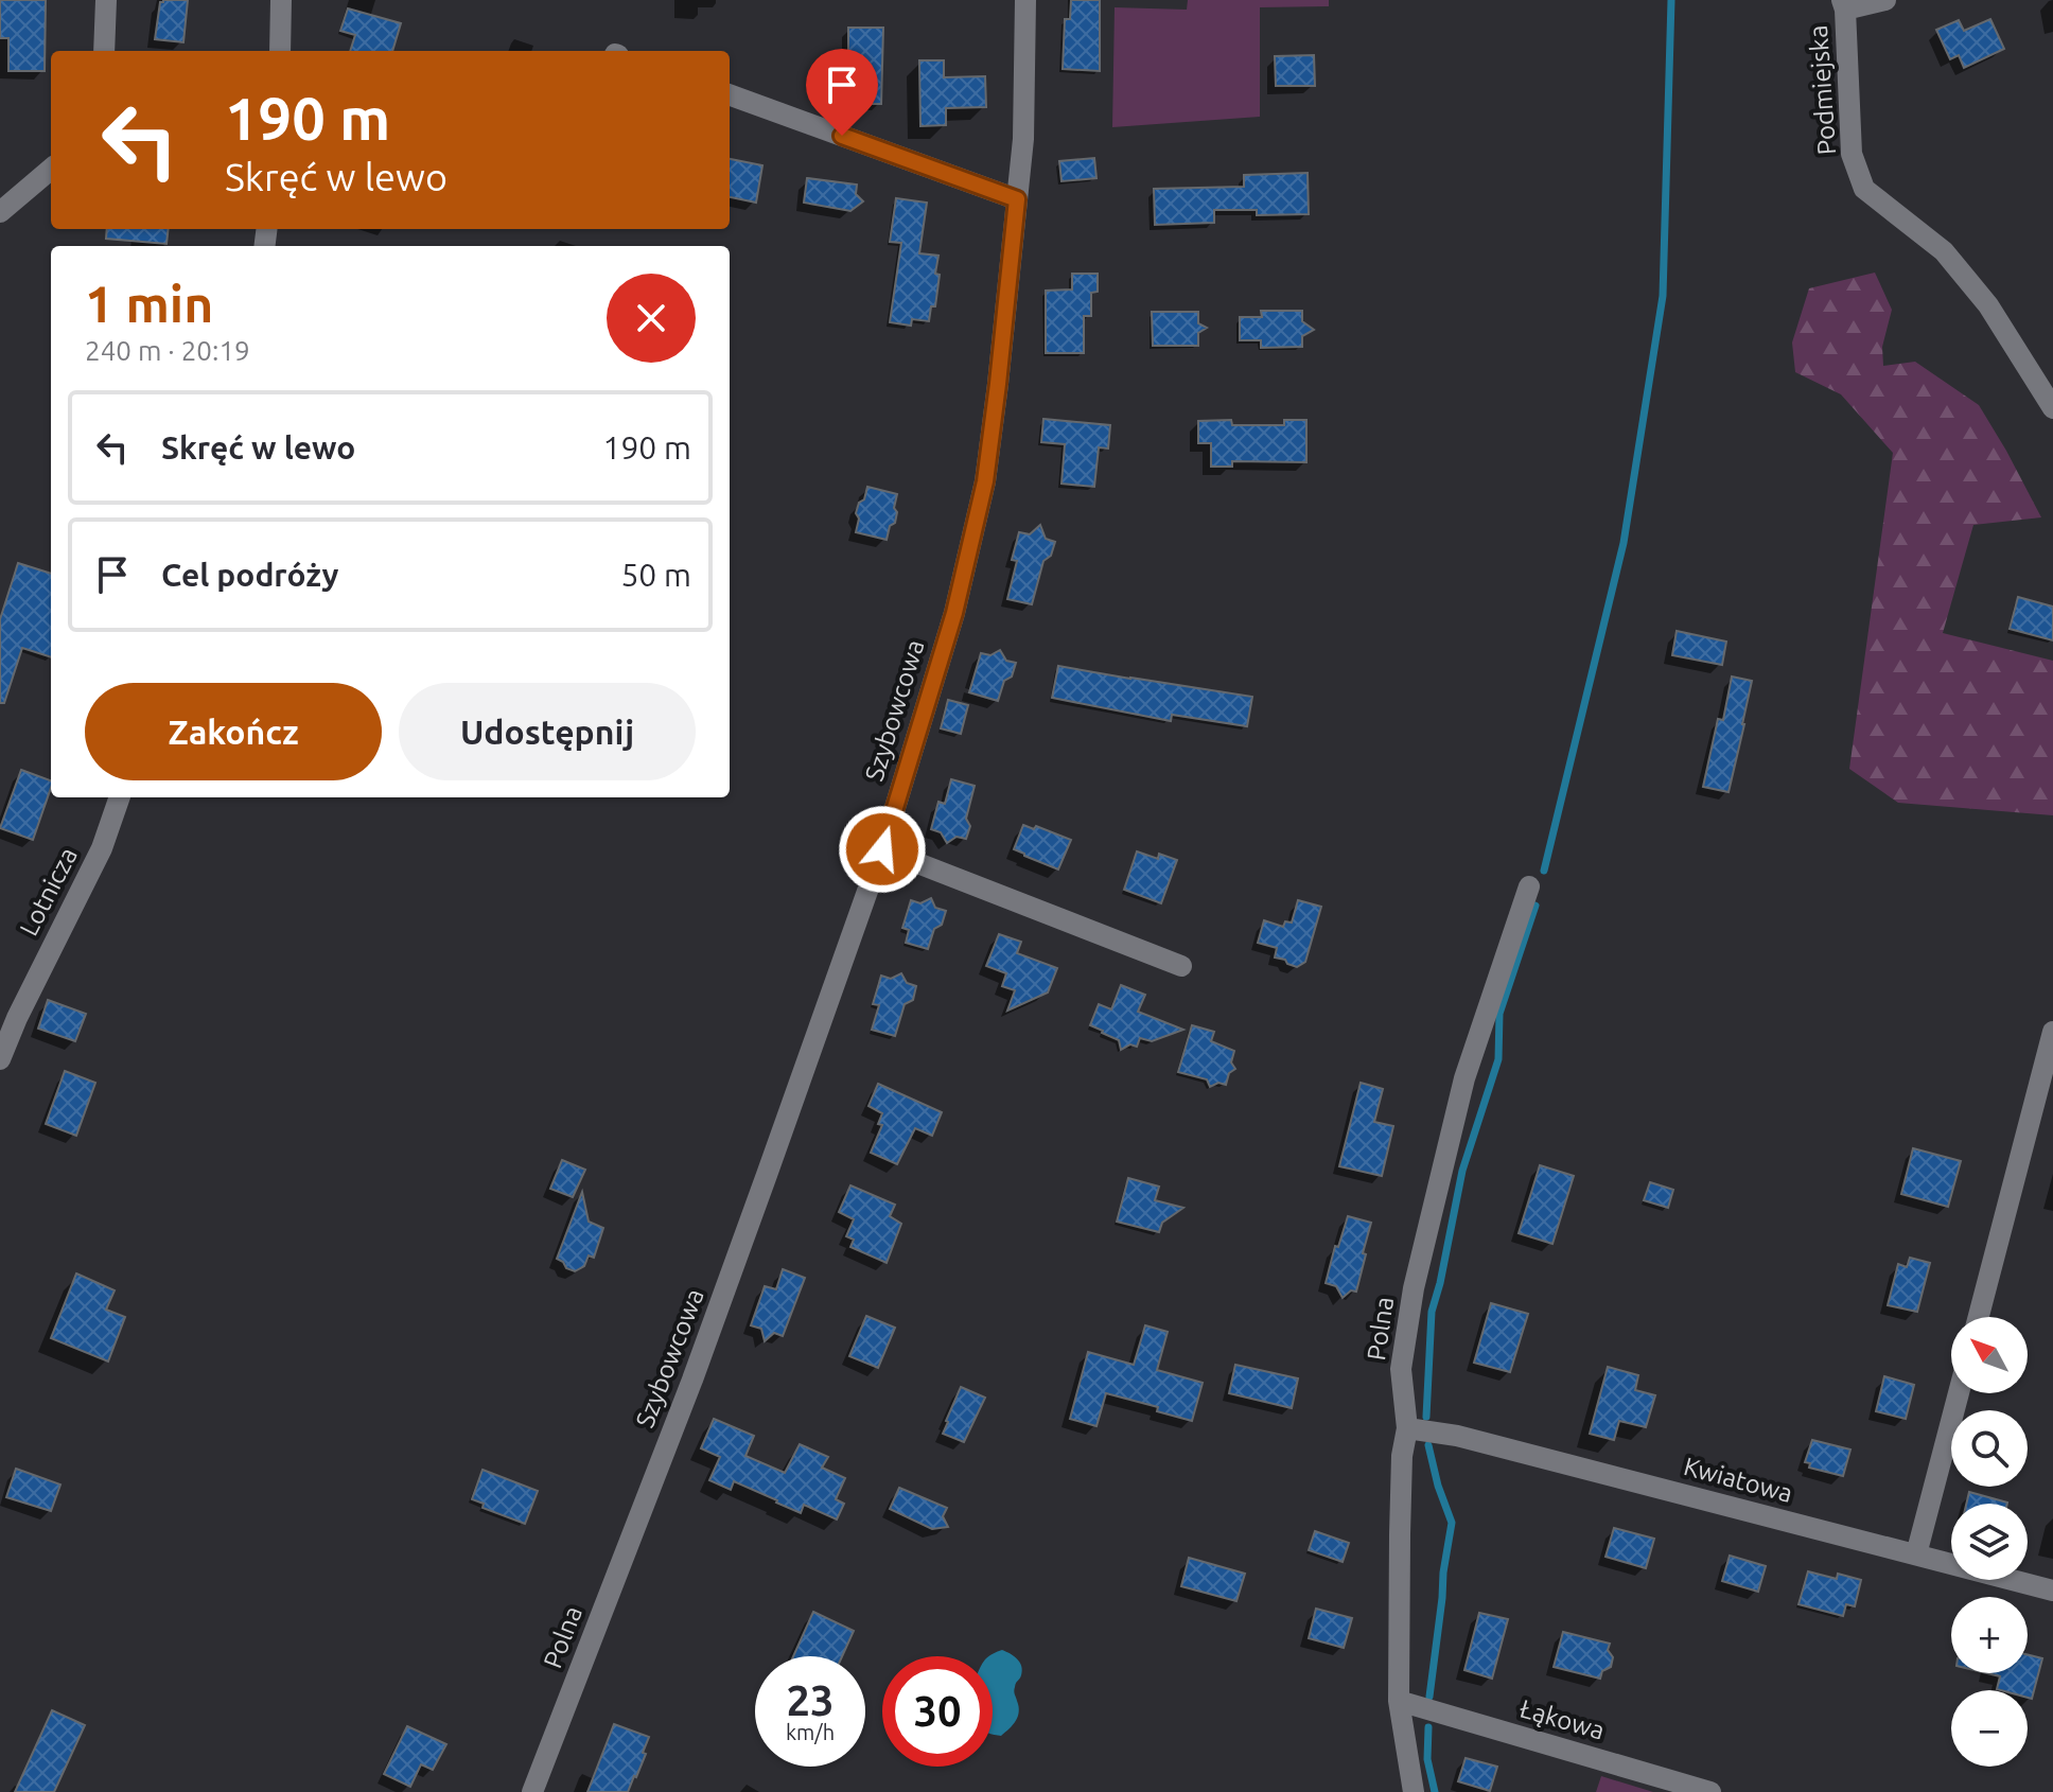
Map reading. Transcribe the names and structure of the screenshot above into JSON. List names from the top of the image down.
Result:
{
  "streets": {
    "street": [
      "Podmiejska",
      "Szybowcowa",
      "Lotnicza",
      "Polna",
      "Kwiatowa",
      "Łąkowa"
    ]
  },
  "crossings": [
    ["Szybowcowa", "Polna"],
    ["Polna", "Kwiatowa"],
    ["Polna", "Łąkowa"]
  ],
  "north": "top left",
  "page": {
    "turn": ["190 m", "Skręć w lewo"],
    "heading": ["1 min", "240 m · 20:19"],
    "list": [
      {
        "name": "Skręć w lewo",
        "value": "190 m"
      },
      {
        "name": "Cel podróży",
        "value": "50 m"
      }
    ],
    "buttons": ["Zakończ", "Udostępnij"],
    "map_buttons": ["+", "−"],
    "speed": "23 km/h",
    "limit": "30"
  }
}
